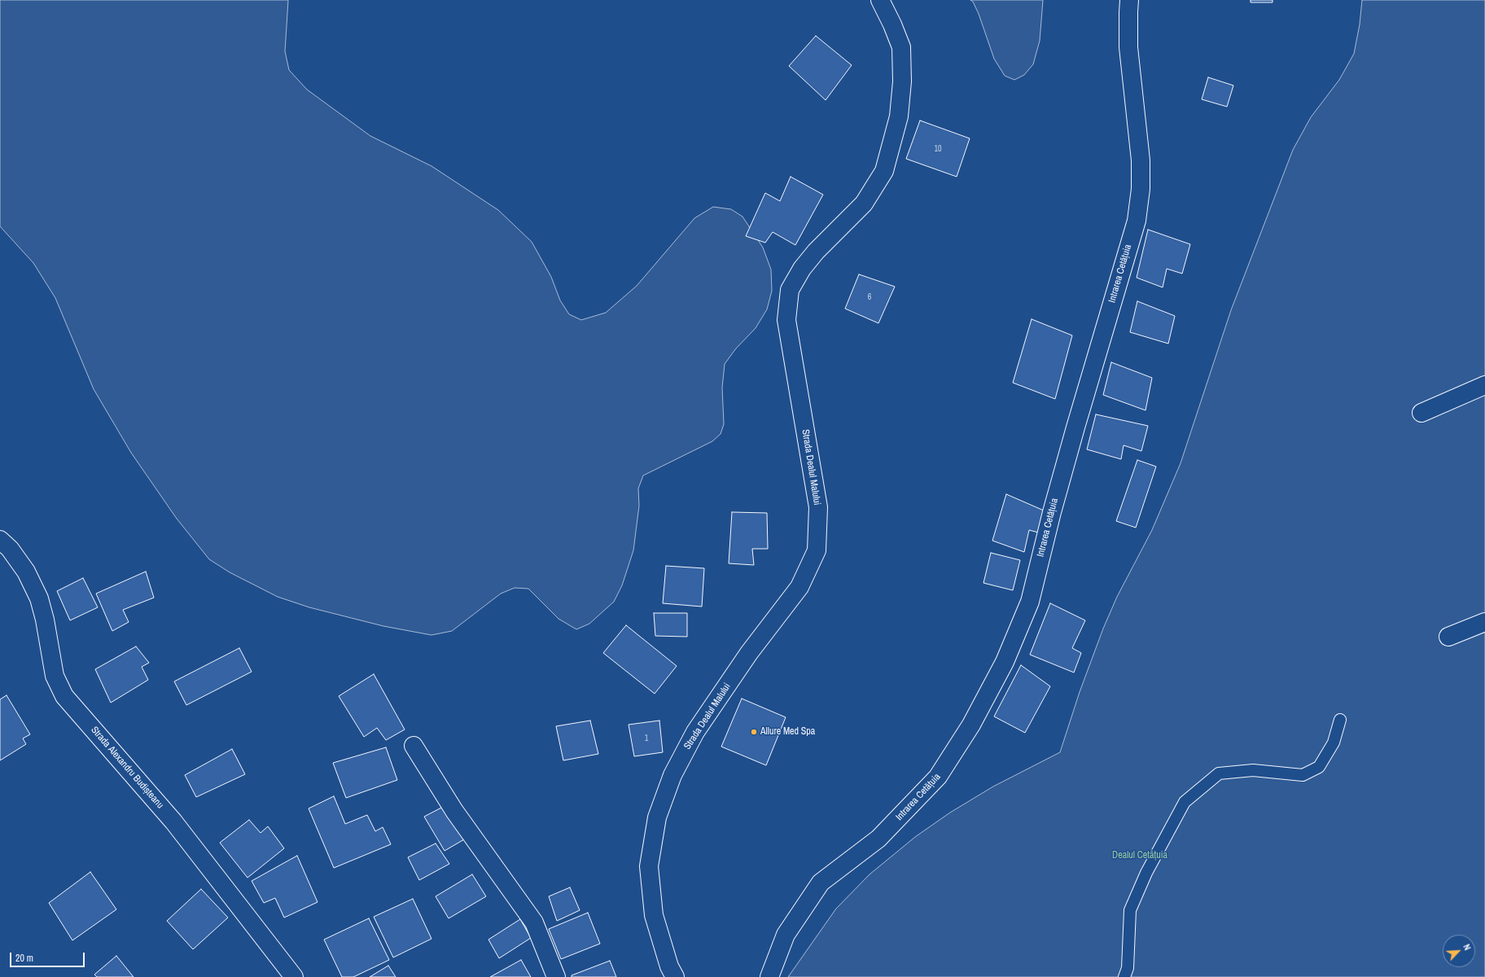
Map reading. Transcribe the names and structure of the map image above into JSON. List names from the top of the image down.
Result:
{
  "streets": {
    "street": ["Intrarea Cetățuia", "Strada Dealul Malului", "Strada Alexandru Budișteanu"]
  },
  "parks": ["Dealul Cetățuia"],
  "places": ["Allure Med Spa"],
  "house_numbers": ["10", "6", "1"],
  "scale_bar": "20 m",
  "north": "top right"
}
